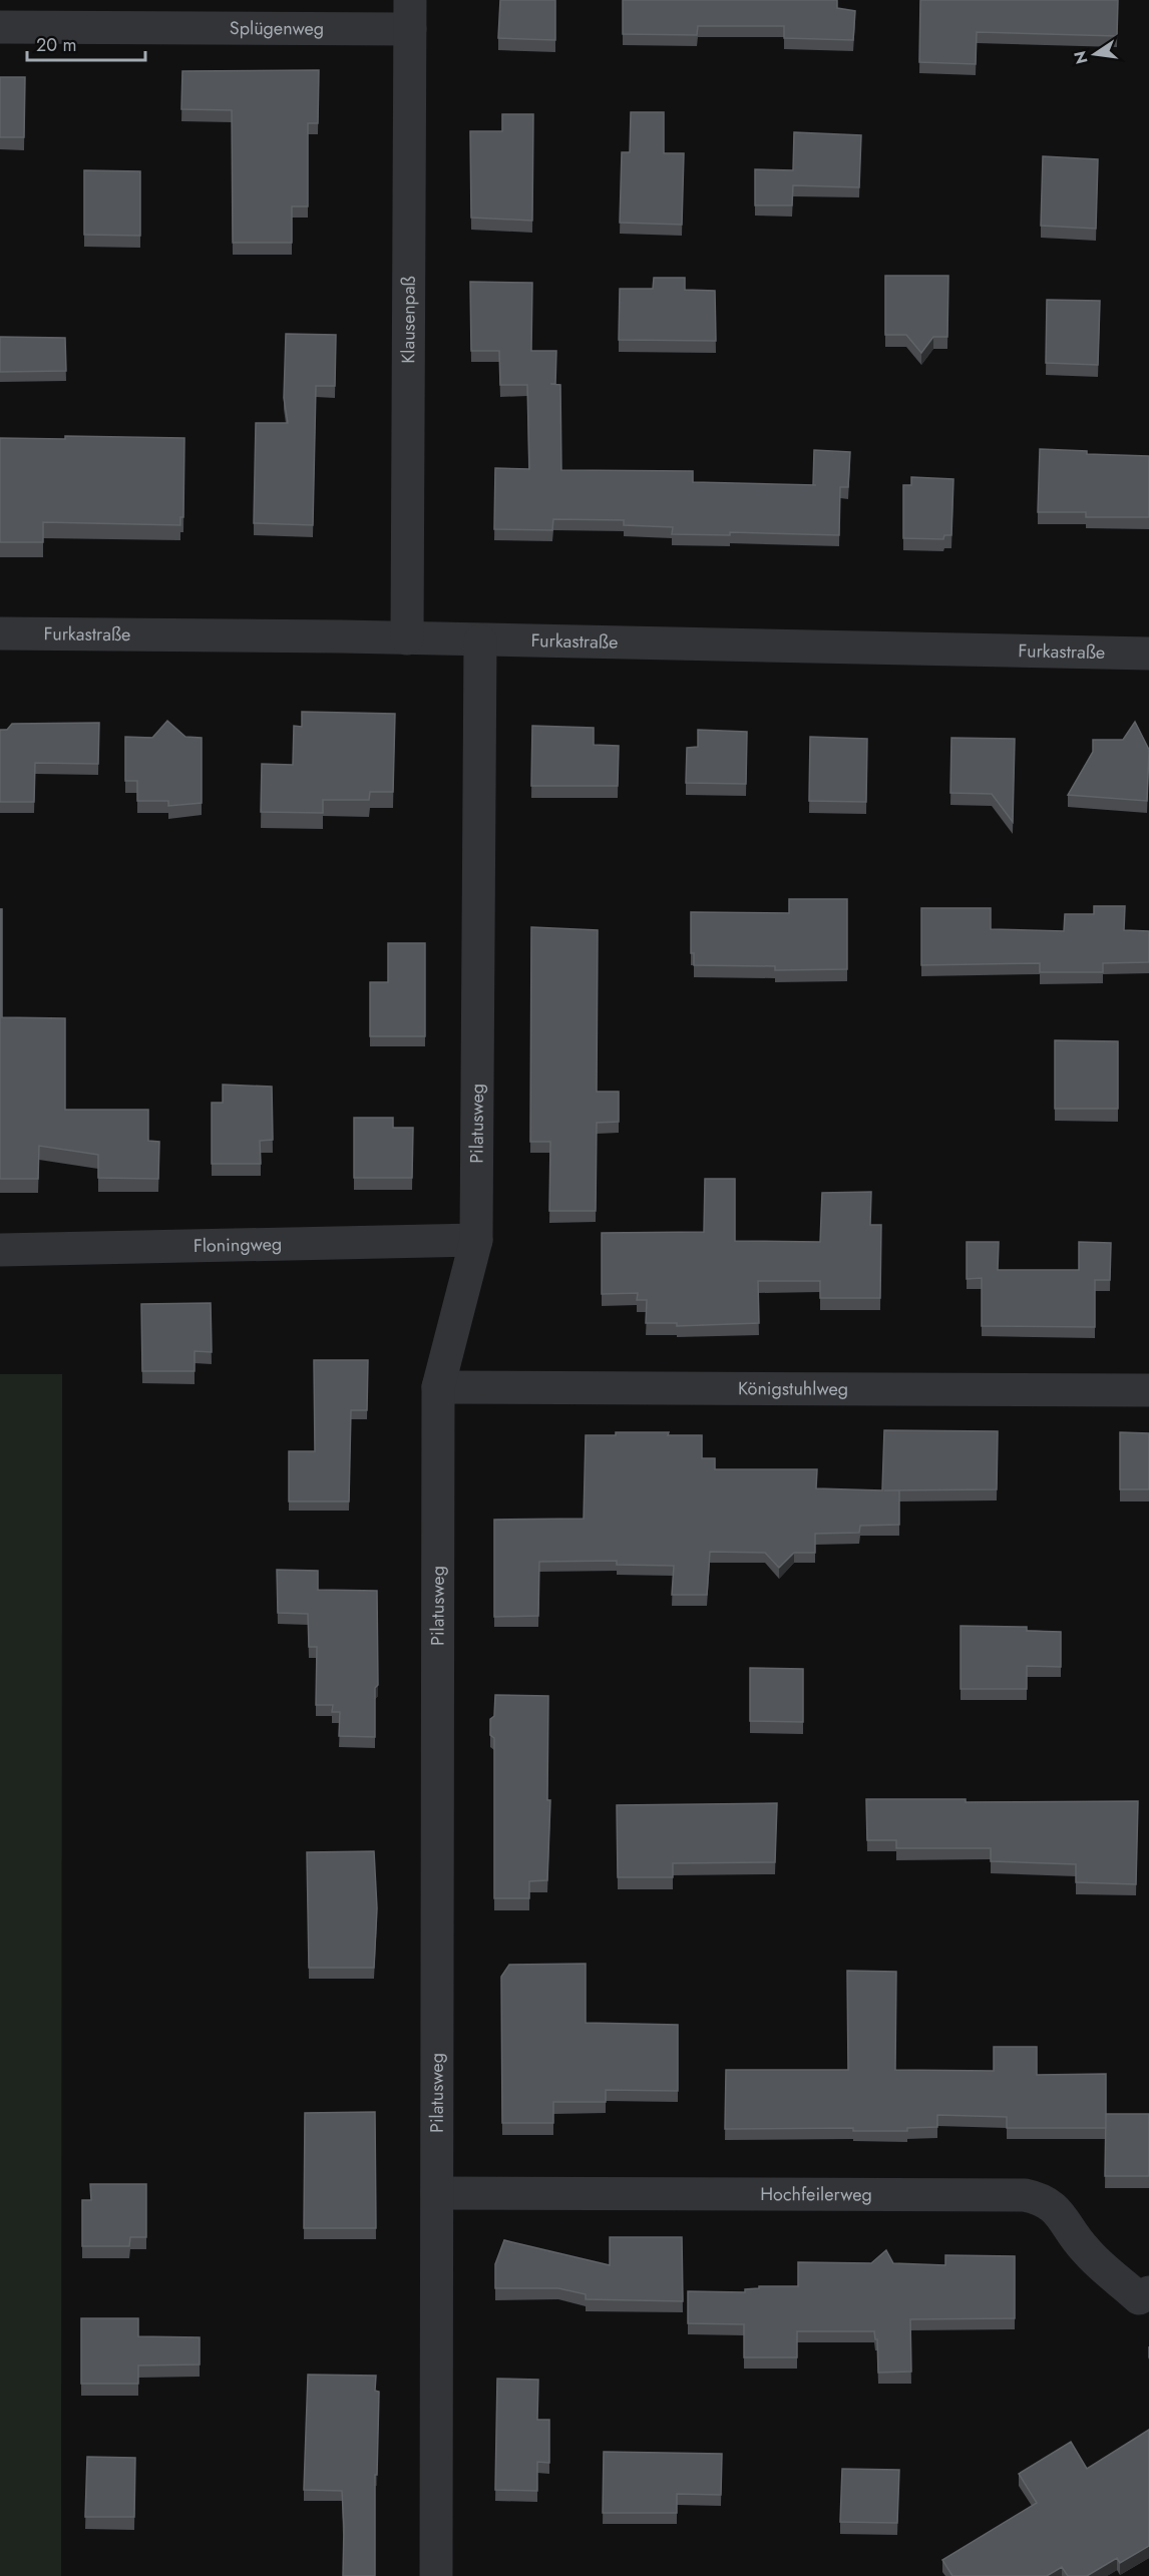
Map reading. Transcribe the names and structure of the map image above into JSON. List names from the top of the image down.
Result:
{
  "streets": {
    "street": [
      "Splügenweg",
      "Klausenpaß",
      "Furkastraße",
      "Pilatusweg",
      "Floningweg",
      "Königstuhlweg",
      "Hochfeilerweg"
    ]
  },
  "crossings": [
    ["Splügenweg", "Klausenpaß"],
    ["Klausenpaß", "Furkastraße"],
    ["Furkastraße", "Pilatusweg"],
    ["Pilatusweg", "Floningweg"],
    ["Pilatusweg", "Königstuhlweg"],
    ["Pilatusweg", "Hochfeilerweg"]
  ],
  "scale_bar": "20 m",
  "north": "left"
}
